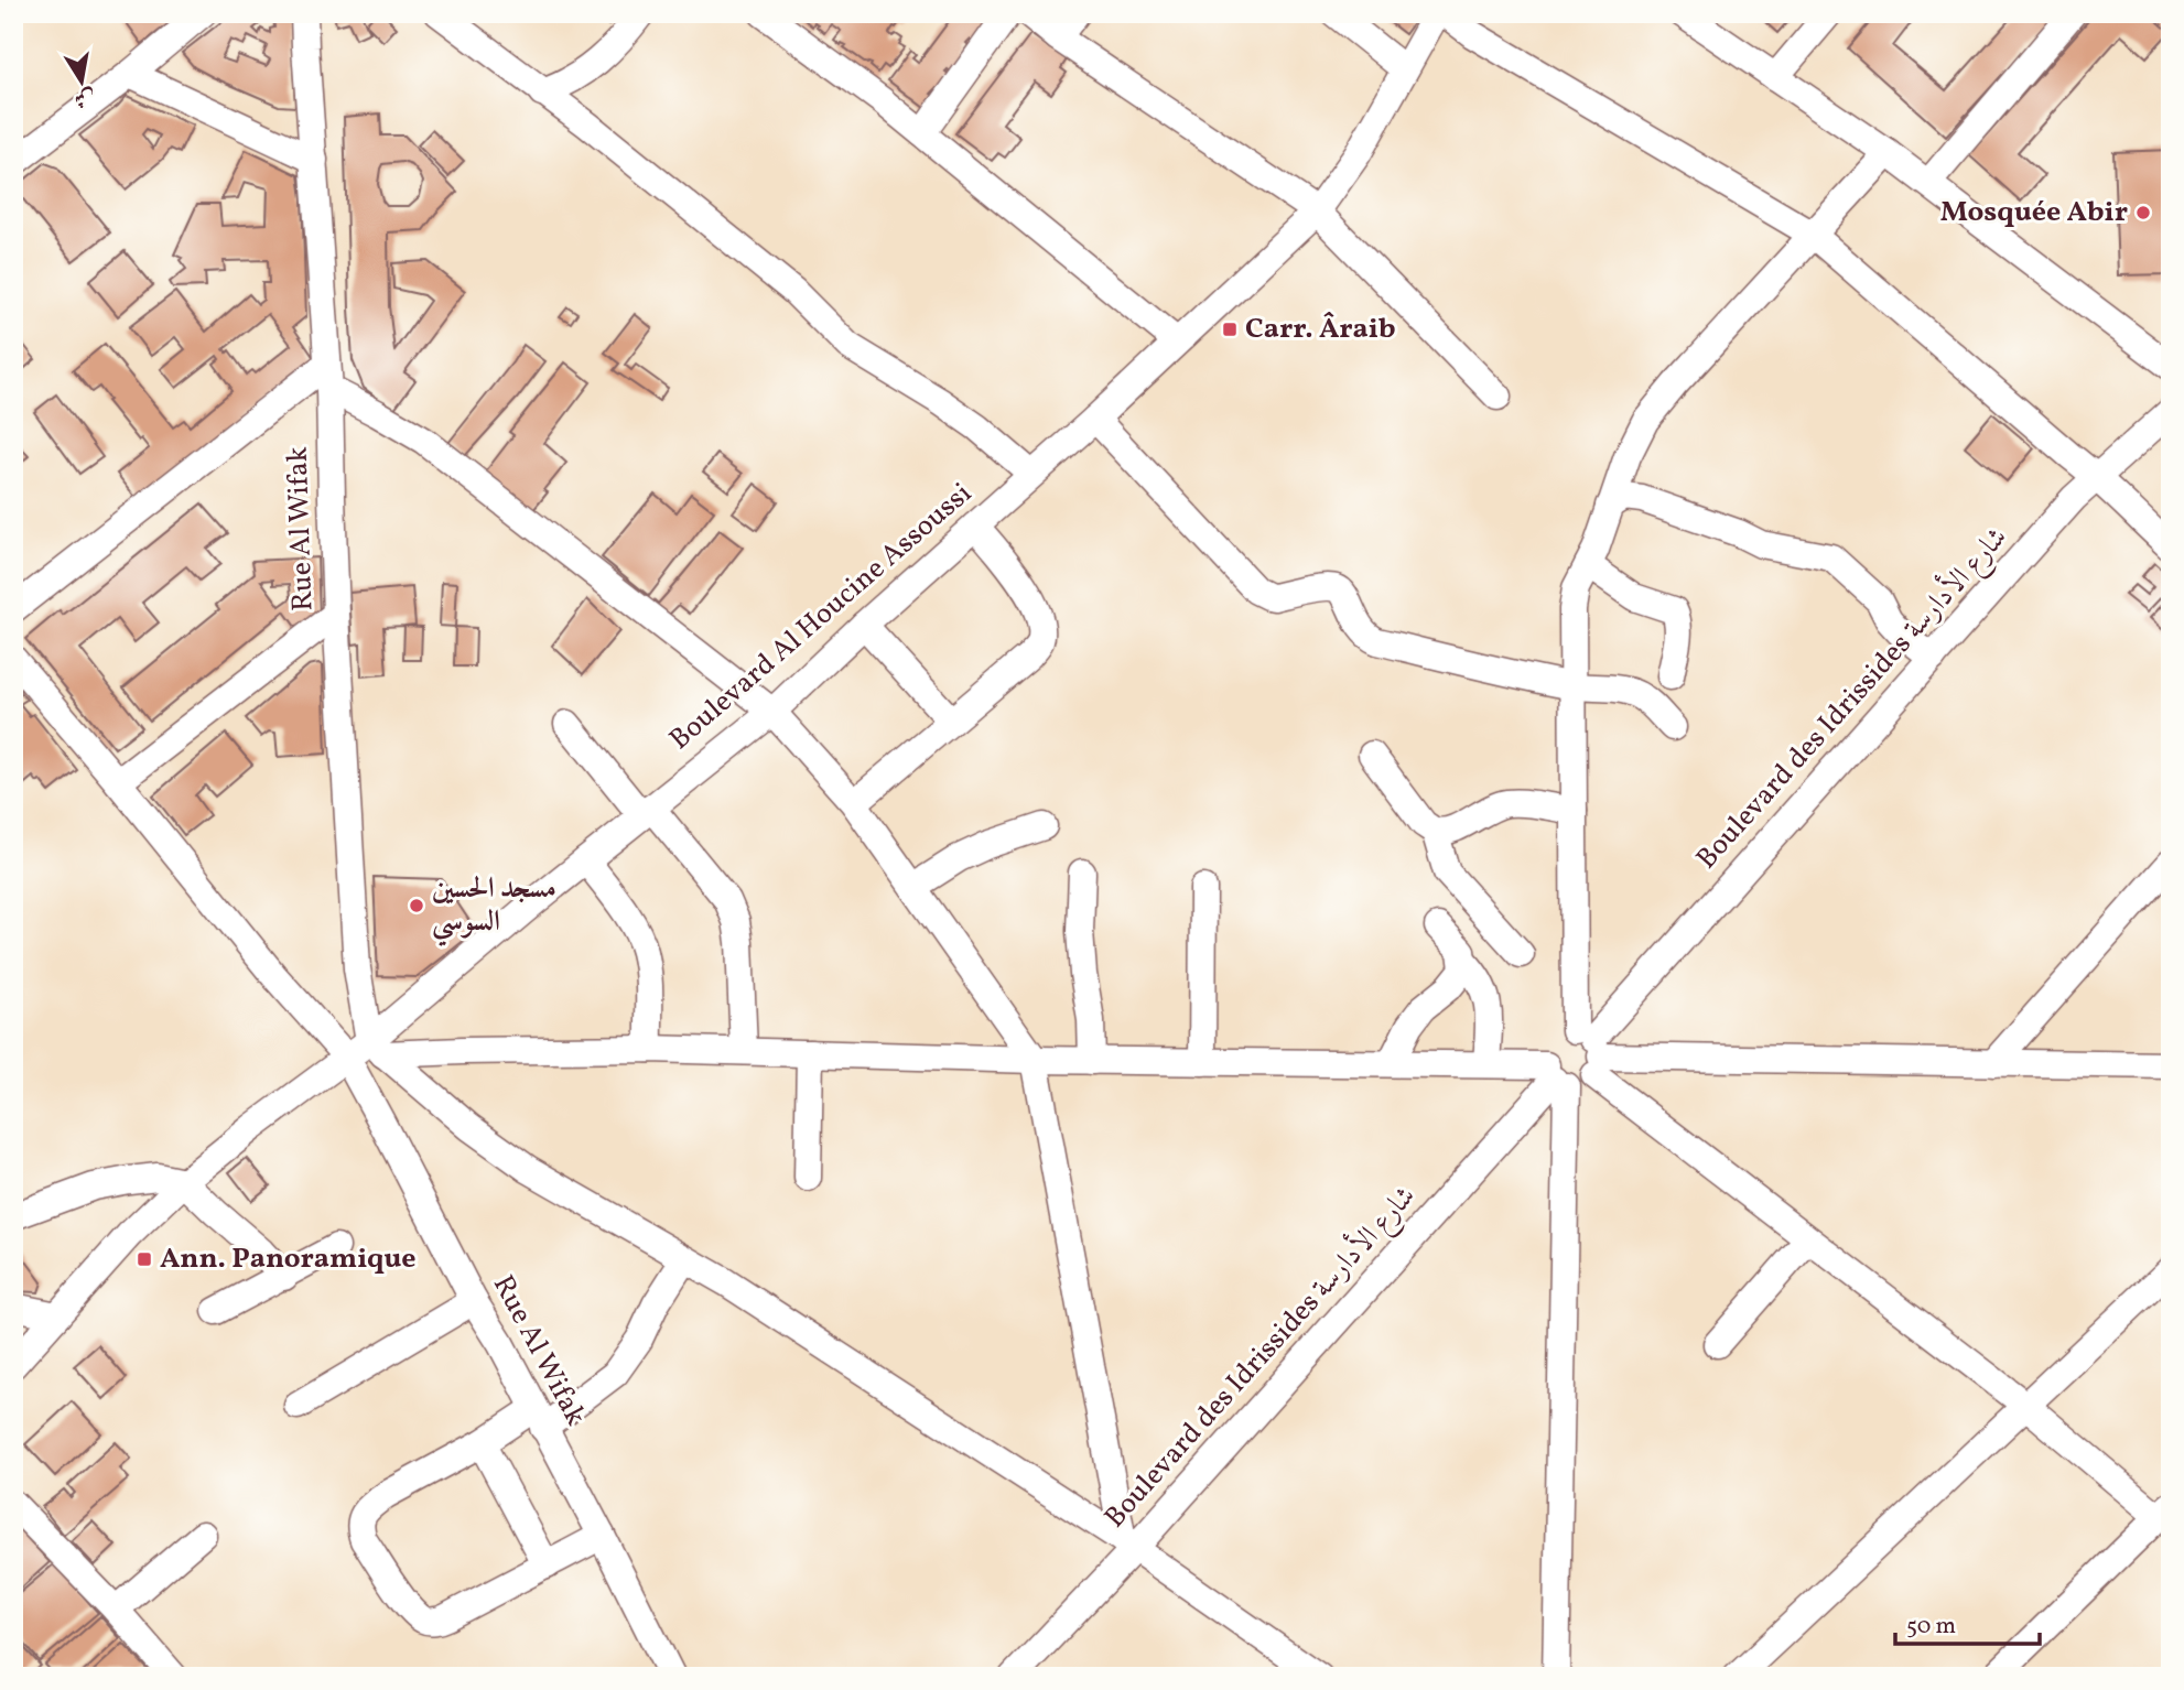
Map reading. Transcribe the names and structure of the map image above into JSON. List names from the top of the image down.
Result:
{
  "streets": {
    "street": ["Rue Al Wifak", "Boulevard Al Houcine Assoussi", "Boulevard des Idrissides شارع الأدارسة"]
  },
  "crossings": [
    ["Rue Al Wifak", "Boulevard Al Houcine Assoussi"]
  ],
  "places": {
    "other": ["Mosquée Abir", "مسجد الحسين السوسي"],
    "transit": ["Carr. Âraib", "Ann. Panoramique"]
  },
  "scale_bar": "50 m",
  "north": "bottom"
}
